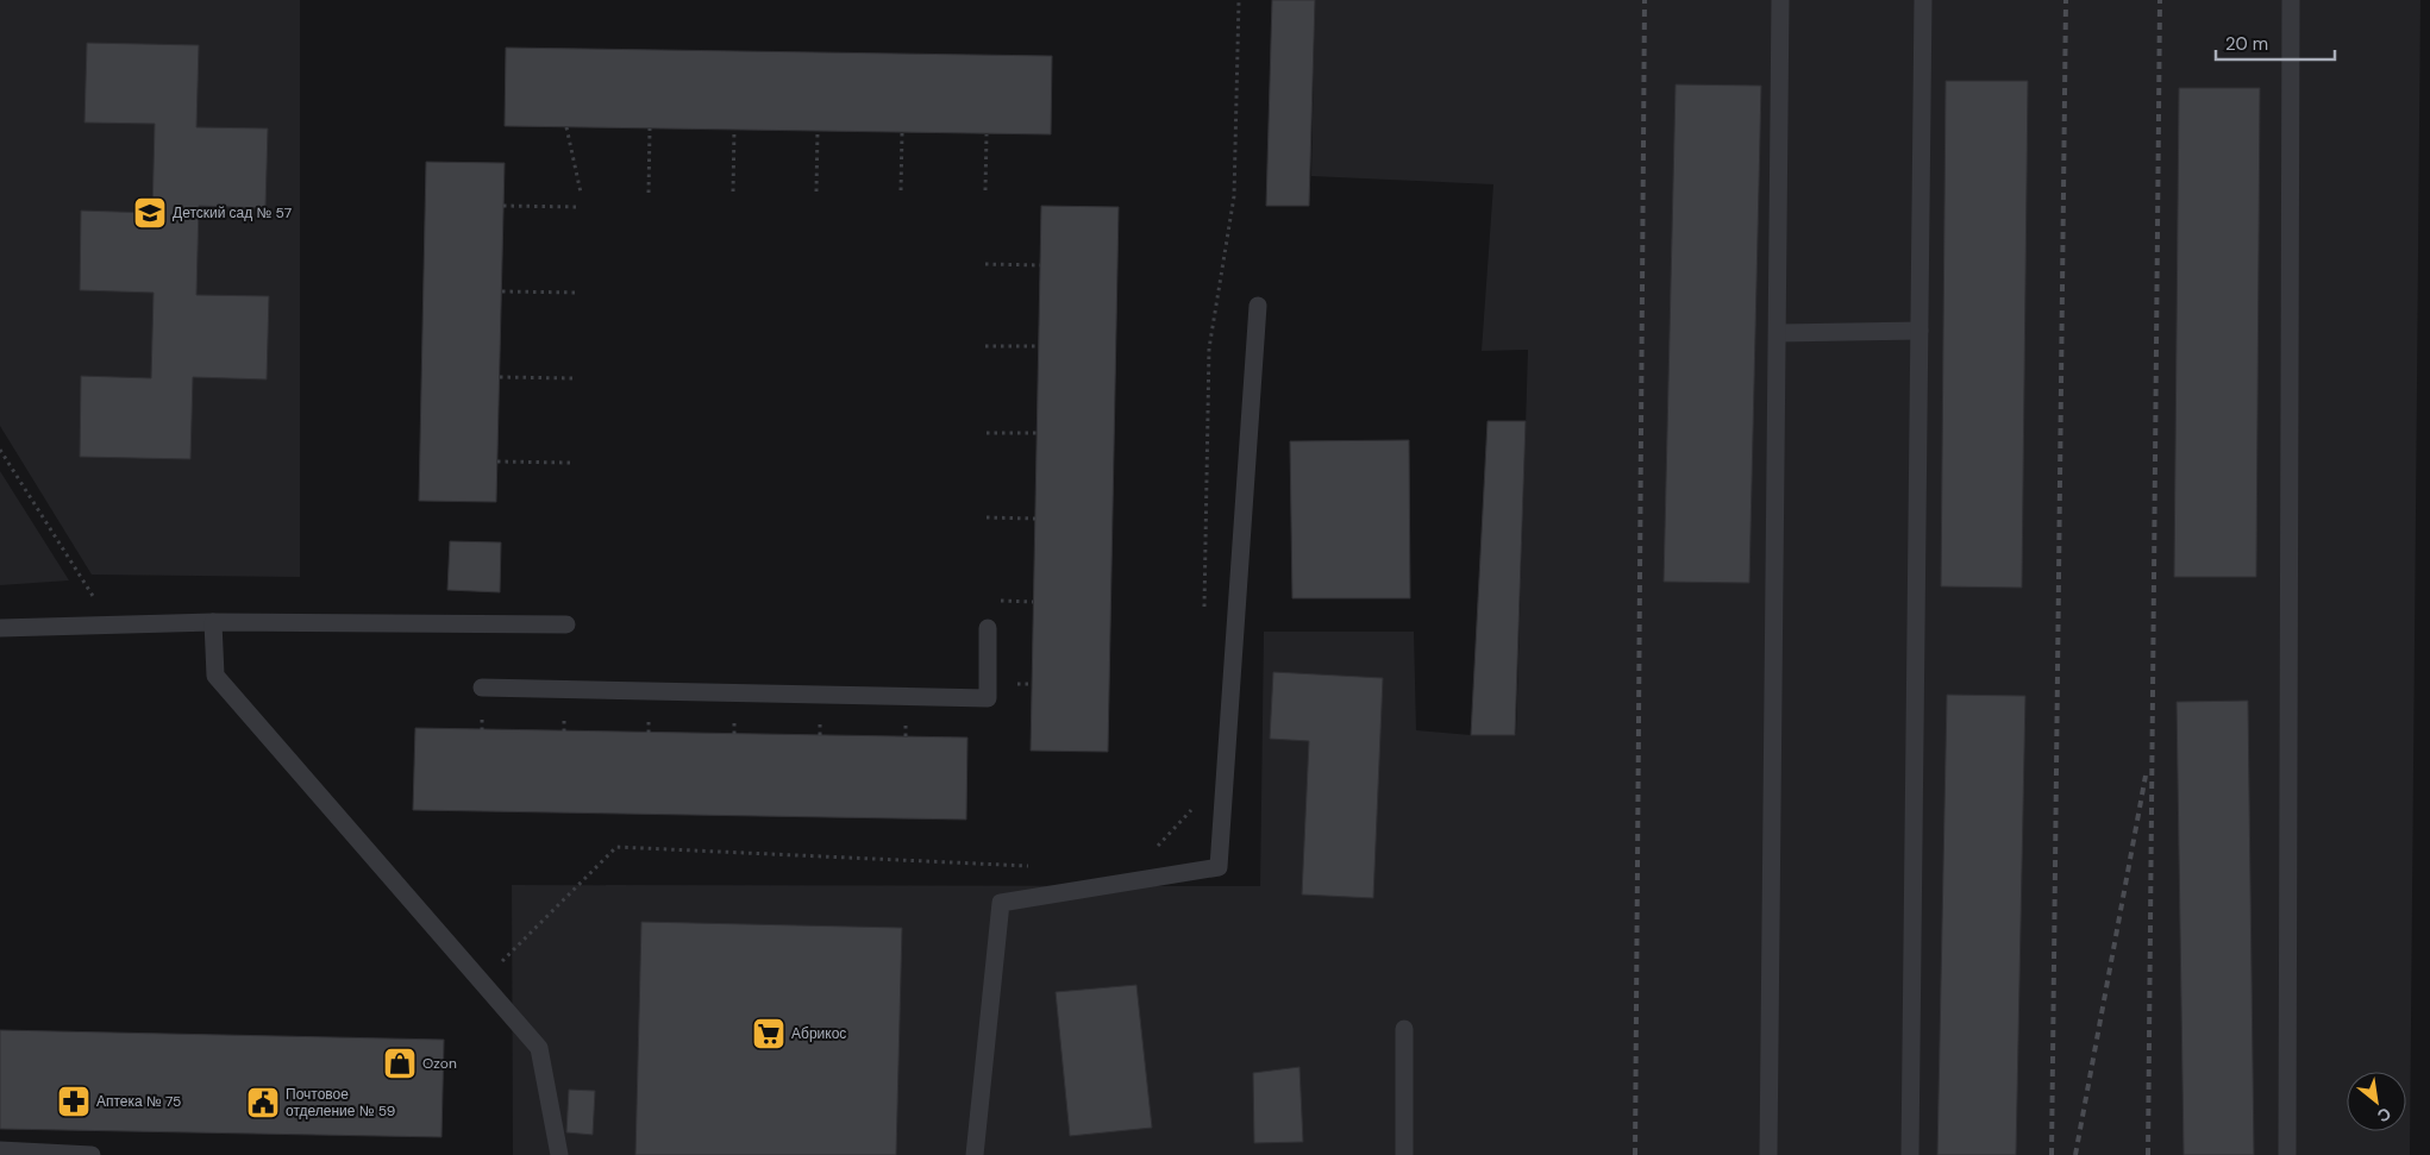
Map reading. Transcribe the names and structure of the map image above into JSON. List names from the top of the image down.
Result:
{
  "places": {
    "school or university": ["Детский сад № 57"],
    "supermarket": ["Абрикос"],
    "shop": ["Ozon"],
    "pharmacy": ["Аптека № 75"],
    "public building": ["Почтовое отделение № 59"]
  },
  "scale_bar": "20 m",
  "north": "bottom right"
}
